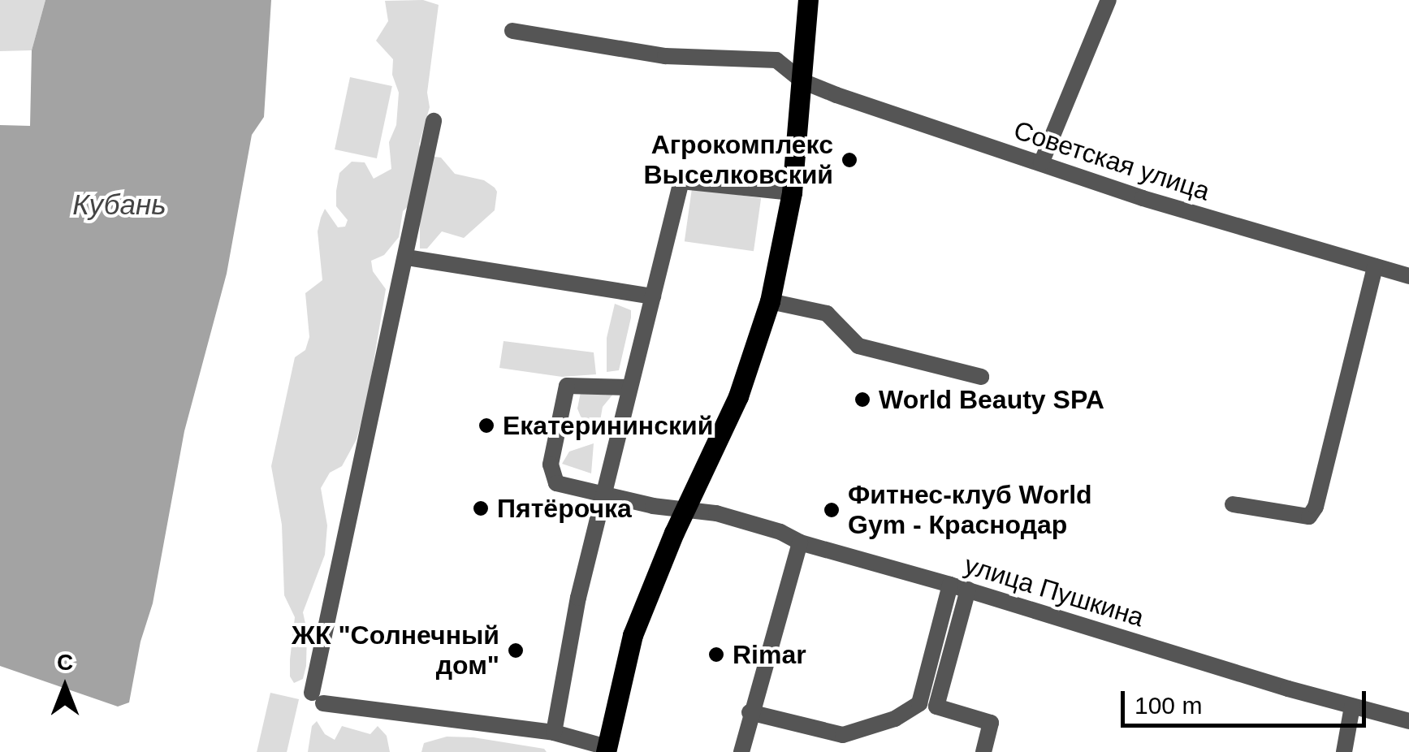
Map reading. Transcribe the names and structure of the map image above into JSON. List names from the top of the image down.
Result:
{
  "streets": {
    "street": ["Советская улица", "улица Пушкина"]
  },
  "water": ["Кубань"],
  "places": [
    "Агрокомплекс Выселковский",
    "World Beauty SPA",
    "Екатерининский",
    "Пятёрочка",
    "Фитнес-клуб World Gym - Краснодар",
    "ЖК \"Солнечный дом\"",
    "Rimar"
  ],
  "scale_bar": "100 m",
  "north": "top"
}
